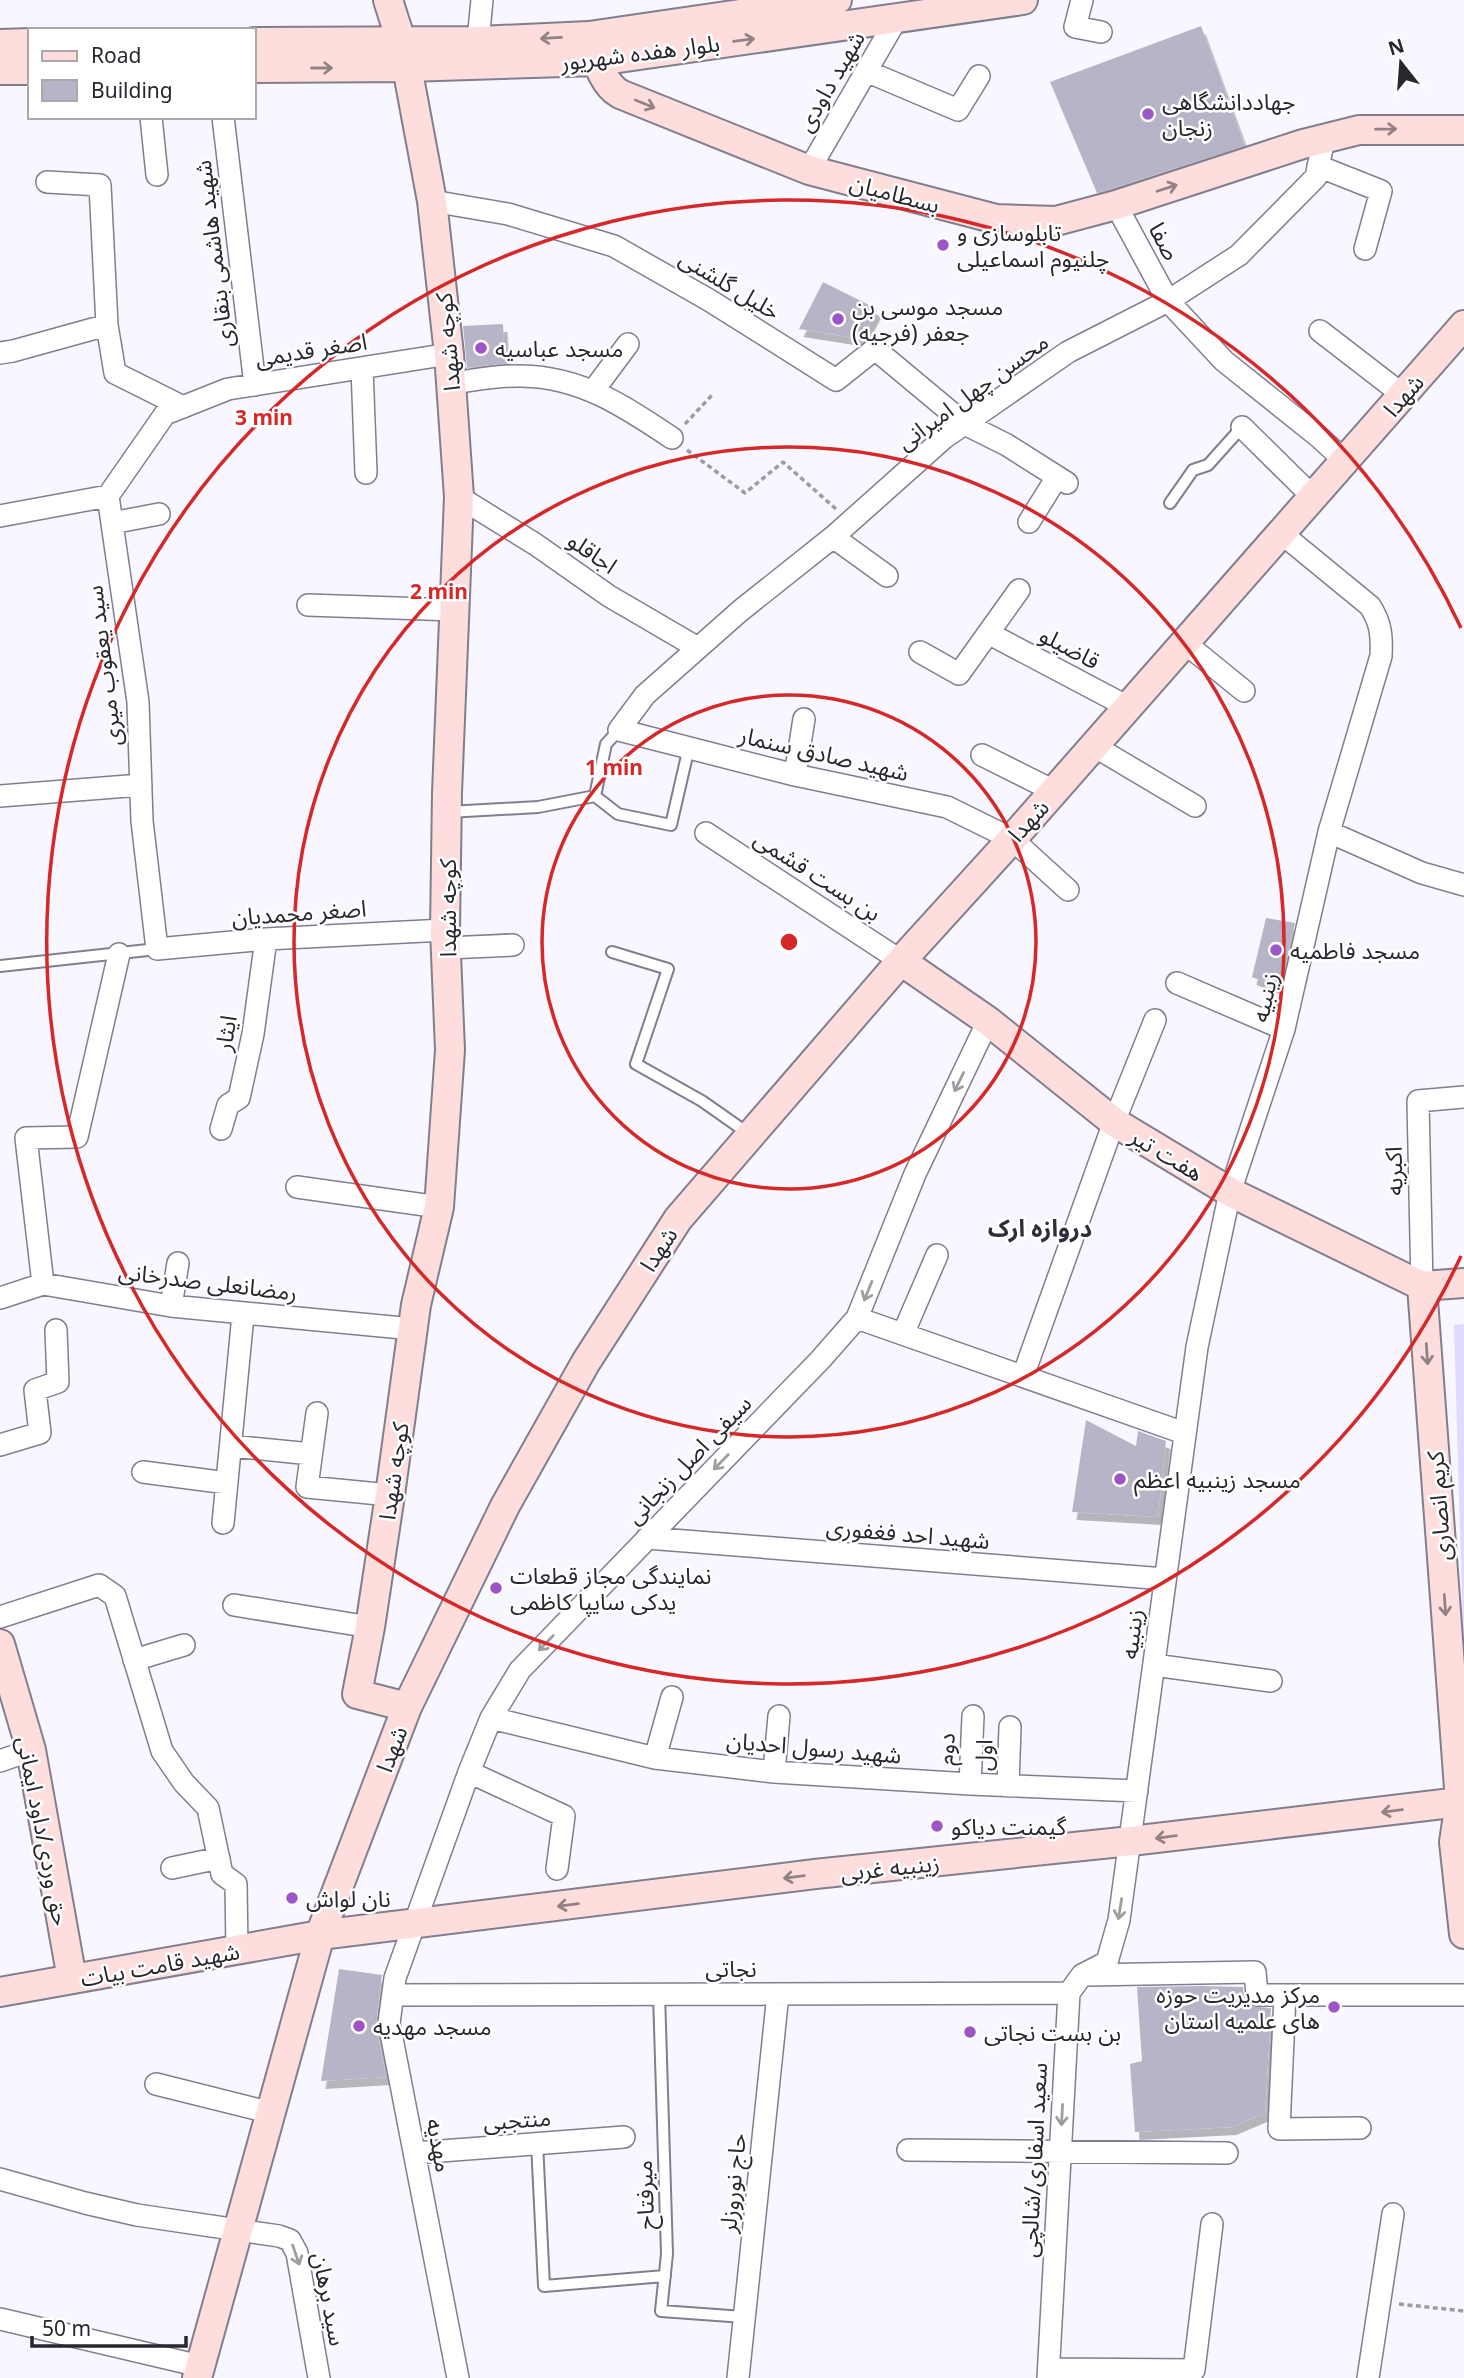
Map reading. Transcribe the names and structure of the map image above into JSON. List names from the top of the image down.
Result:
{
  "streets": {
    "main road": [
      "بلوار هفده شهریور",
      "بسطامیان",
      "کوچه شهدا",
      "شهدا",
      "هفت تیر",
      "کریم انصاری",
      "حق وردی/داود ایمانی",
      "زینبیه غربی",
      "شهید قامت بیات"
    ],
    "street": [
      "شهید داودی",
      "صفا",
      "شهید هاشمی بنقاری",
      "خلیل گلشنی",
      "اصغر قدیمی",
      "محسن چهل امیرانی",
      "اجاقلو",
      "قاضیلو",
      "سید یعقوب میری",
      "شهید صادق سنمار",
      "بن بست قشمی",
      "اصغر محمدیان",
      "زینبیه",
      "ایثار",
      "اکبریه",
      "رمضانعلی صدرخانی",
      "سیفی اصل زنجانی",
      "شهید احد فغفوری",
      "شهید رسول احدیان",
      "دوم",
      "اول",
      "نجاتی",
      "منتجبی",
      "مهدیه",
      "سعید اسفاری/شالچی",
      "حاج نوروزلر",
      "سید برهان"
    ],
    "lane": ["میرفتاح"]
  },
  "crossings": [
    ["بلوار هفده شهریور", "شهید داودی"],
    ["بلوار هفده شهریور", "بسطامیان"],
    ["بلوار هفده شهریور", "کوچه شهدا"],
    ["شهید داودی", "بسطامیان"],
    ["بسطامیان", "صفا"],
    ["بسطامیان", "محسن چهل امیرانی"],
    ["صفا", "محسن چهل امیرانی"],
    ["صفا", "شهدا"],
    ["شهید هاشمی بنقاری", "اصغر قدیمی"],
    ["خلیل گلشنی", "کوچه شهدا"],
    ["خلیل گلشنی", "محسن چهل امیرانی"],
    ["کوچه شهدا", "اصغر قدیمی"],
    ["کوچه شهدا", "شهدا"],
    ["کوچه شهدا", "اجاقلو"],
    ["کوچه شهدا", "اصغر محمدیان"],
    ["کوچه شهدا", "رمضانعلی صدرخانی"],
    ["محسن چهل امیرانی", "اجاقلو"],
    ["محسن چهل امیرانی", "شهید صادق سنمار"],
    ["شهدا", "قاضیلو"],
    ["شهدا", "شهید صادق سنمار"],
    ["شهدا", "بن بست قشمی"],
    ["شهدا", "زینبیه"],
    ["شهدا", "هفت تیر"],
    ["شهدا", "زینبیه غربی"],
    ["شهدا", "شهید قامت بیات"],
    ["شهدا", "سید برهان"],
    ["سید یعقوب میری", "اصغر محمدیان"],
    ["بن بست قشمی", "هفت تیر"],
    ["اصغر محمدیان", "ایثار"],
    ["زینبیه", "هفت تیر"],
    ["زینبیه", "شهید احد فغفوری"],
    ["زینبیه", "شهید رسول احدیان"],
    ["زینبیه", "زینبیه غربی"],
    ["هفت تیر", "اکبریه"],
    ["هفت تیر", "سیفی اصل زنجانی"],
    ["هفت تیر", "کریم انصاری"],
    ["اکبریه", "کریم انصاری"],
    ["سیفی اصل زنجانی", "شهید احد فغفوری"],
    ["سیفی اصل زنجانی", "شهید رسول احدیان"],
    ["سیفی اصل زنجانی", "زینبیه غربی"],
    ["سیفی اصل زنجانی", "مهدیه"],
    ["کریم انصاری", "زینبیه غربی"],
    ["شهید رسول احدیان", "دوم"],
    ["شهید رسول احدیان", "اول"],
    ["حق وردی/داود ایمانی", "شهید قامت بیات"],
    ["زینبیه غربی", "شهید قامت بیات"],
    ["زینبیه غربی", "مهدیه"],
    ["نجاتی", "مهدیه"],
    ["نجاتی", "سعید اسفاری/شالچی"],
    ["نجاتی", "حاج نوروزلر"],
    ["نجاتی", "میرفتاح"],
    ["منتجبی", "مهدیه"],
    ["حاج نوروزلر", "میرفتاح"]
  ],
  "one_way": [
    "بسطامیان",
    "کریم انصاری",
    "زینبیه غربی",
    "سعید اسفاری/شالچی",
    "سید برهان"
  ],
  "districts": ["دروازه ارک"],
  "places": [
    "جهاددانشگاهی زنجان",
    "تابلوسازی و چلنیوم اسماعیلی",
    "مسجد موسی بن جعفر (فرجیه)",
    "مسجد عباسیه",
    "مسجد فاطمیه",
    "مسجد زینبیه اعظم",
    "نمایندگی مجاز قطعات یدکی سایپا کاظمی",
    "گیمنت دیاکو",
    "نان لواش",
    "مرکز مدیریت حوزه های علمیه استان",
    "مسجد مهدیه",
    "بن بست نجاتی"
  ],
  "legend": ["Road", "Building"],
  "scale_bar": "50 m",
  "north": "top",
  "rings": ["3 min", "2 min", "1 min"]
}
